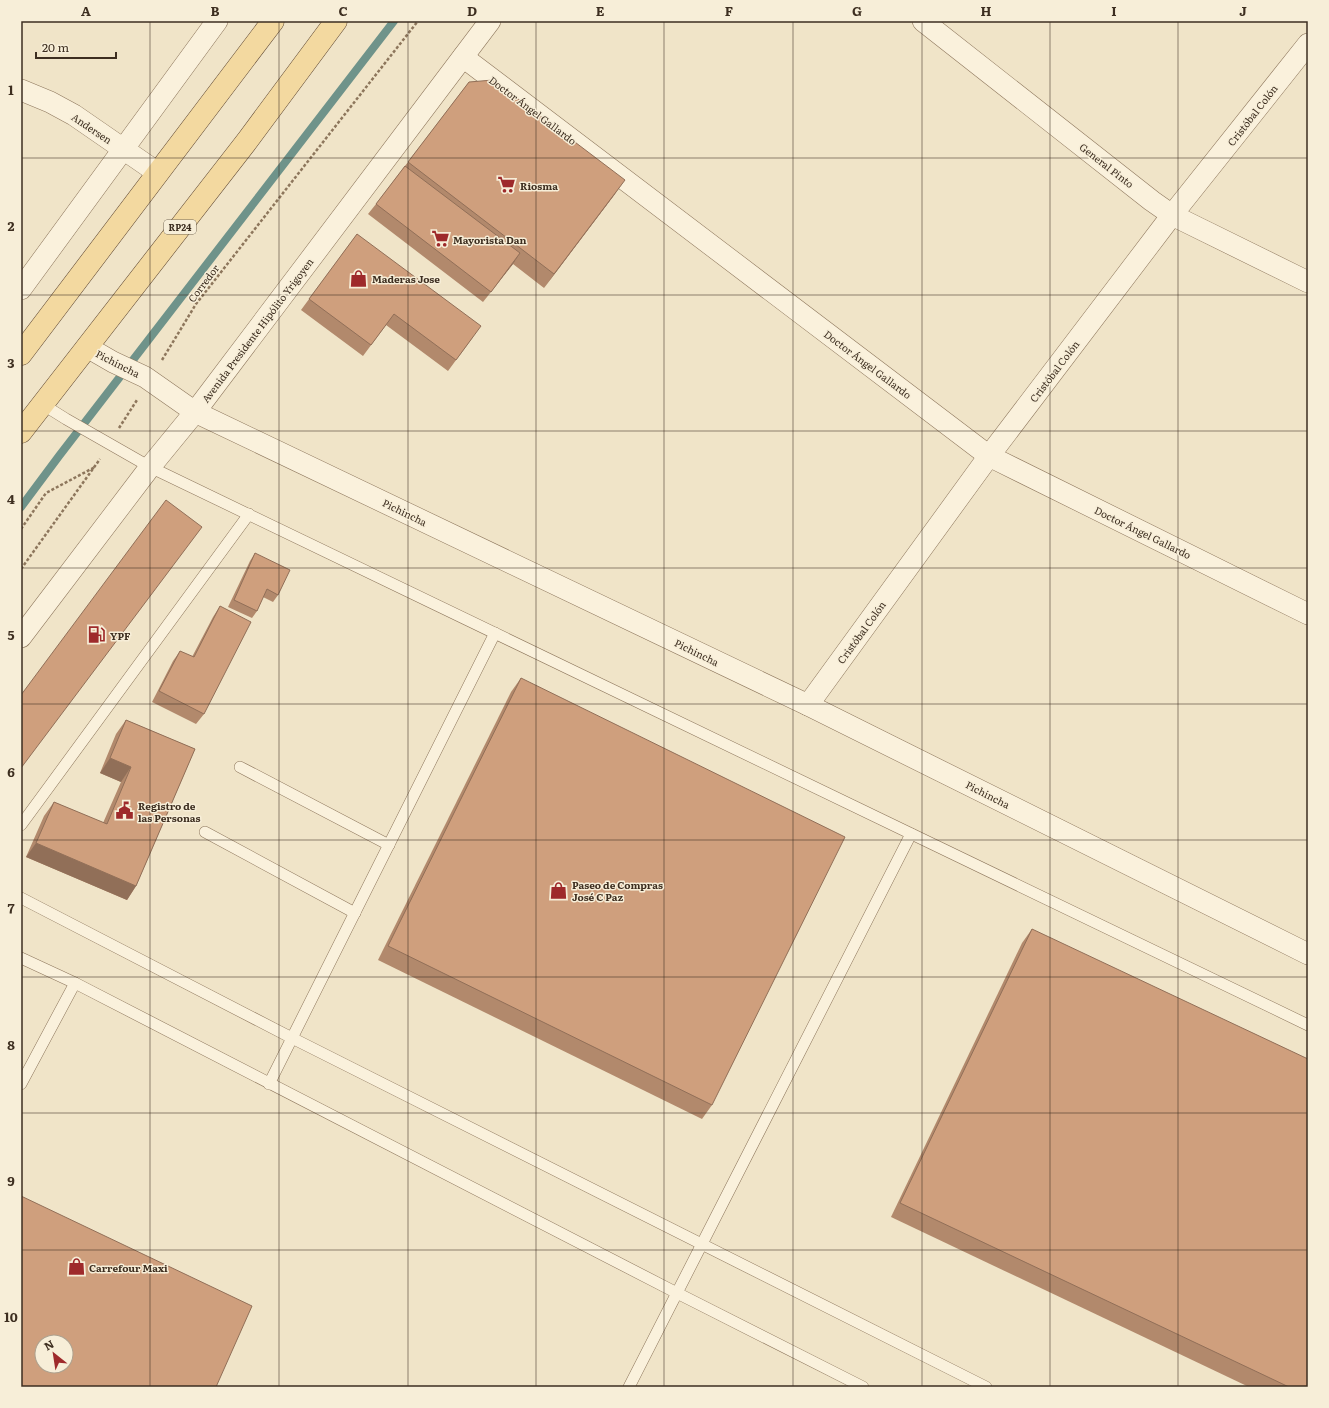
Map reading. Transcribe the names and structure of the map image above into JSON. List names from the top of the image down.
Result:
{
  "streets": {
    "main road": ["RP24"],
    "street": [
      "Doctor Ángel Gallardo",
      "Cristóbal Colón",
      "Andersen",
      "General Pinto",
      "Avenida Presidente Hipólito Yrigoyen",
      "Pichincha"
    ],
    "path": ["Corredor"]
  },
  "crossings": [
    ["Doctor Ángel Gallardo", "Cristóbal Colón"],
    ["Doctor Ángel Gallardo", "Avenida Presidente Hipólito Yrigoyen"],
    ["Cristóbal Colón", "General Pinto"],
    ["Cristóbal Colón", "Pichincha"],
    ["RP24", "Pichincha"],
    ["Corredor", "Pichincha"],
    ["Avenida Presidente Hipólito Yrigoyen", "Pichincha"]
  ],
  "places": {
    "supermarket": ["Riosma", "Mayorista Dan"],
    "shop": ["Maderas Jose", "Paseo de Compras José C Paz", "Carrefour Maxi"],
    "fuel station": ["YPF"],
    "public building": ["Registro de las Personas"]
  },
  "scale_bar": "20 m",
  "north": "top left",
  "grid": {
    "columns": [
      "A",
      "B",
      "C",
      "D",
      "E",
      "F",
      "G",
      "H",
      "I",
      "J"
    ],
    "rows": [
      "1",
      "2",
      "3",
      "4",
      "5",
      "6",
      "7",
      "8",
      "9",
      "10"
    ]
  }
}
